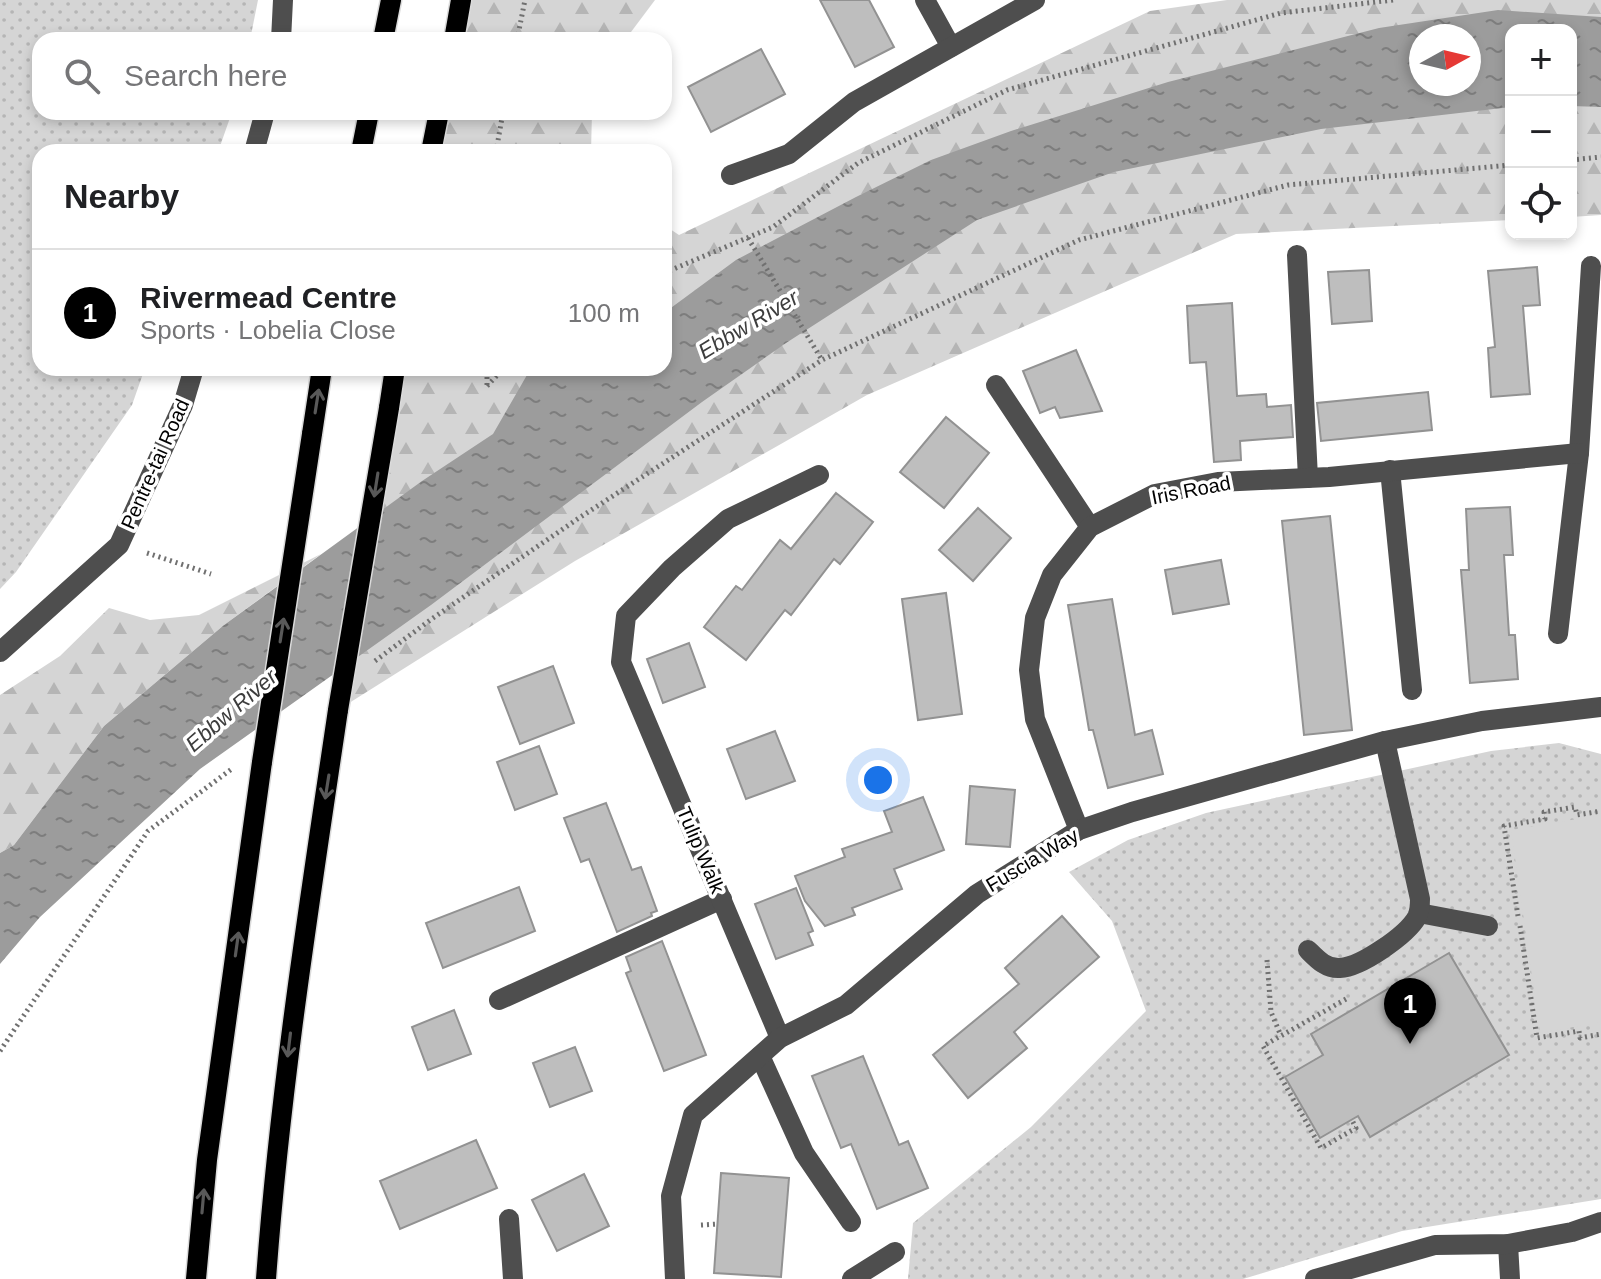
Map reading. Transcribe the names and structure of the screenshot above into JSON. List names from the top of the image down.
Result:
{
  "streets": {
    "street": [
      "Pentre-tai Road",
      "Iris Road",
      "Tulip Walk",
      "Fuscia Way"
    ]
  },
  "crossings": [
    ["Iris Road", "Fuscia Way"],
    ["Tulip Walk", "Fuscia Way"]
  ],
  "water": ["Ebbw River"],
  "north": "right",
  "page": {
    "map_buttons": ["+", "−"],
    "search": "Search here",
    "heading": "Nearby",
    "list": [
      {
        "mark": "1",
        "name": "Rivermead Centre",
        "note": "Sports · Lobelia Close",
        "value": "100 m"
      }
    ],
    "pins": "1"
  }
}
